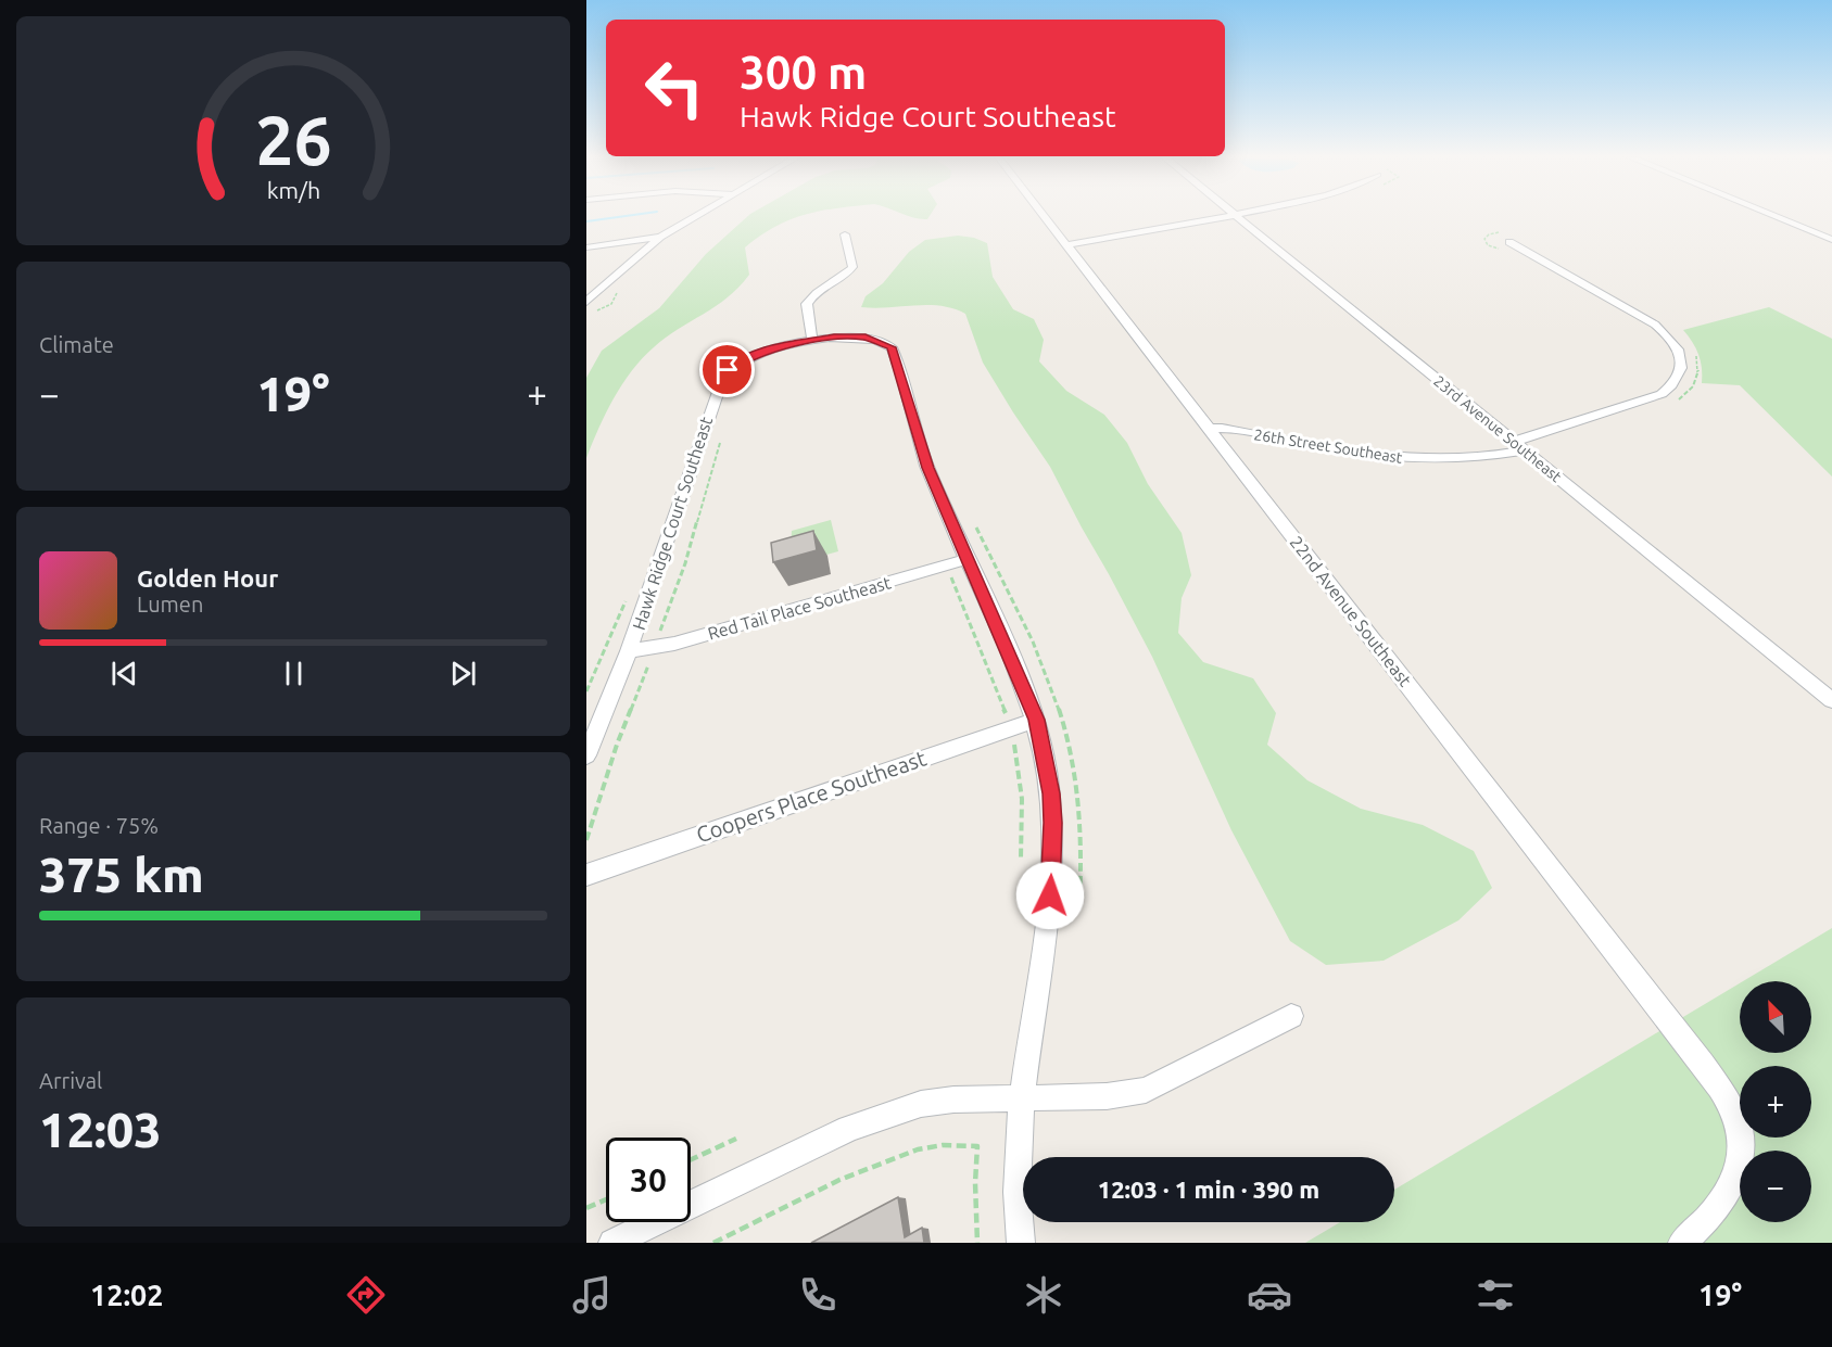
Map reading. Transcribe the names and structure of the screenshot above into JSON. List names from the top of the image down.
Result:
{
  "streets": {
    "street": [
      "23rd Avenue Southeast",
      "26th Street Southeast",
      "Hawk Ridge Court Southeast",
      "Red Tail Place Southeast",
      "22nd Avenue Southeast",
      "Coopers Place Southeast"
    ]
  },
  "crossings": [
    ["23rd Avenue Southeast", "26th Street Southeast"],
    ["26th Street Southeast", "22nd Avenue Southeast"],
    ["Hawk Ridge Court Southeast", "Red Tail Place Southeast"],
    ["Hawk Ridge Court Southeast", "Coopers Place Southeast"]
  ],
  "north": "top left",
  "page": {
    "turn": ["300 m", "Hawk Ridge Court Southeast"],
    "tile": [
      "Climate",
      ["Range · 75%", "375 km"],
      ["Arrival", "12:03"]
    ],
    "heat": ["−", "19°", "+"],
    "song": ["Golden Hour", "Lumen"],
    "map_buttons": ["+", "−"],
    "limit": "30",
    "trip": "12:03 · 1 min · 390 m",
    "tabs": ["12:02", "19°"],
    "gauge": ["26", "km/h"]
  }
}
